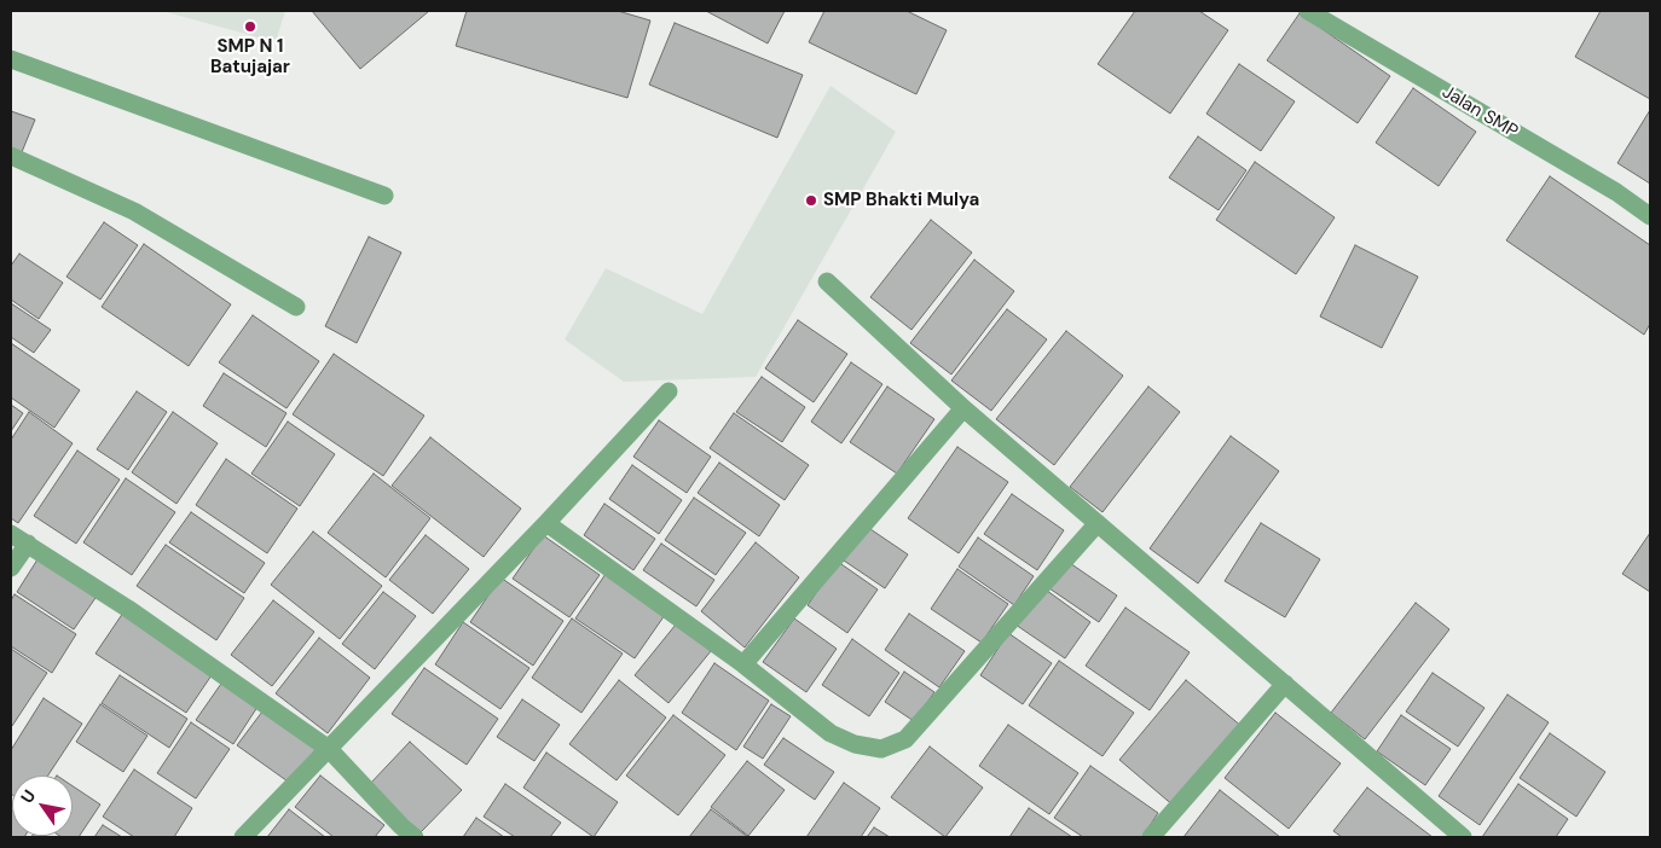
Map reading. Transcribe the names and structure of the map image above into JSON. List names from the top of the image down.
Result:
{
  "streets": {
    "street": ["Jalan SMP"]
  },
  "places": ["SMP N 1 Batujajar", "SMP Bhakti Mulya"],
  "north": "top left"
}
